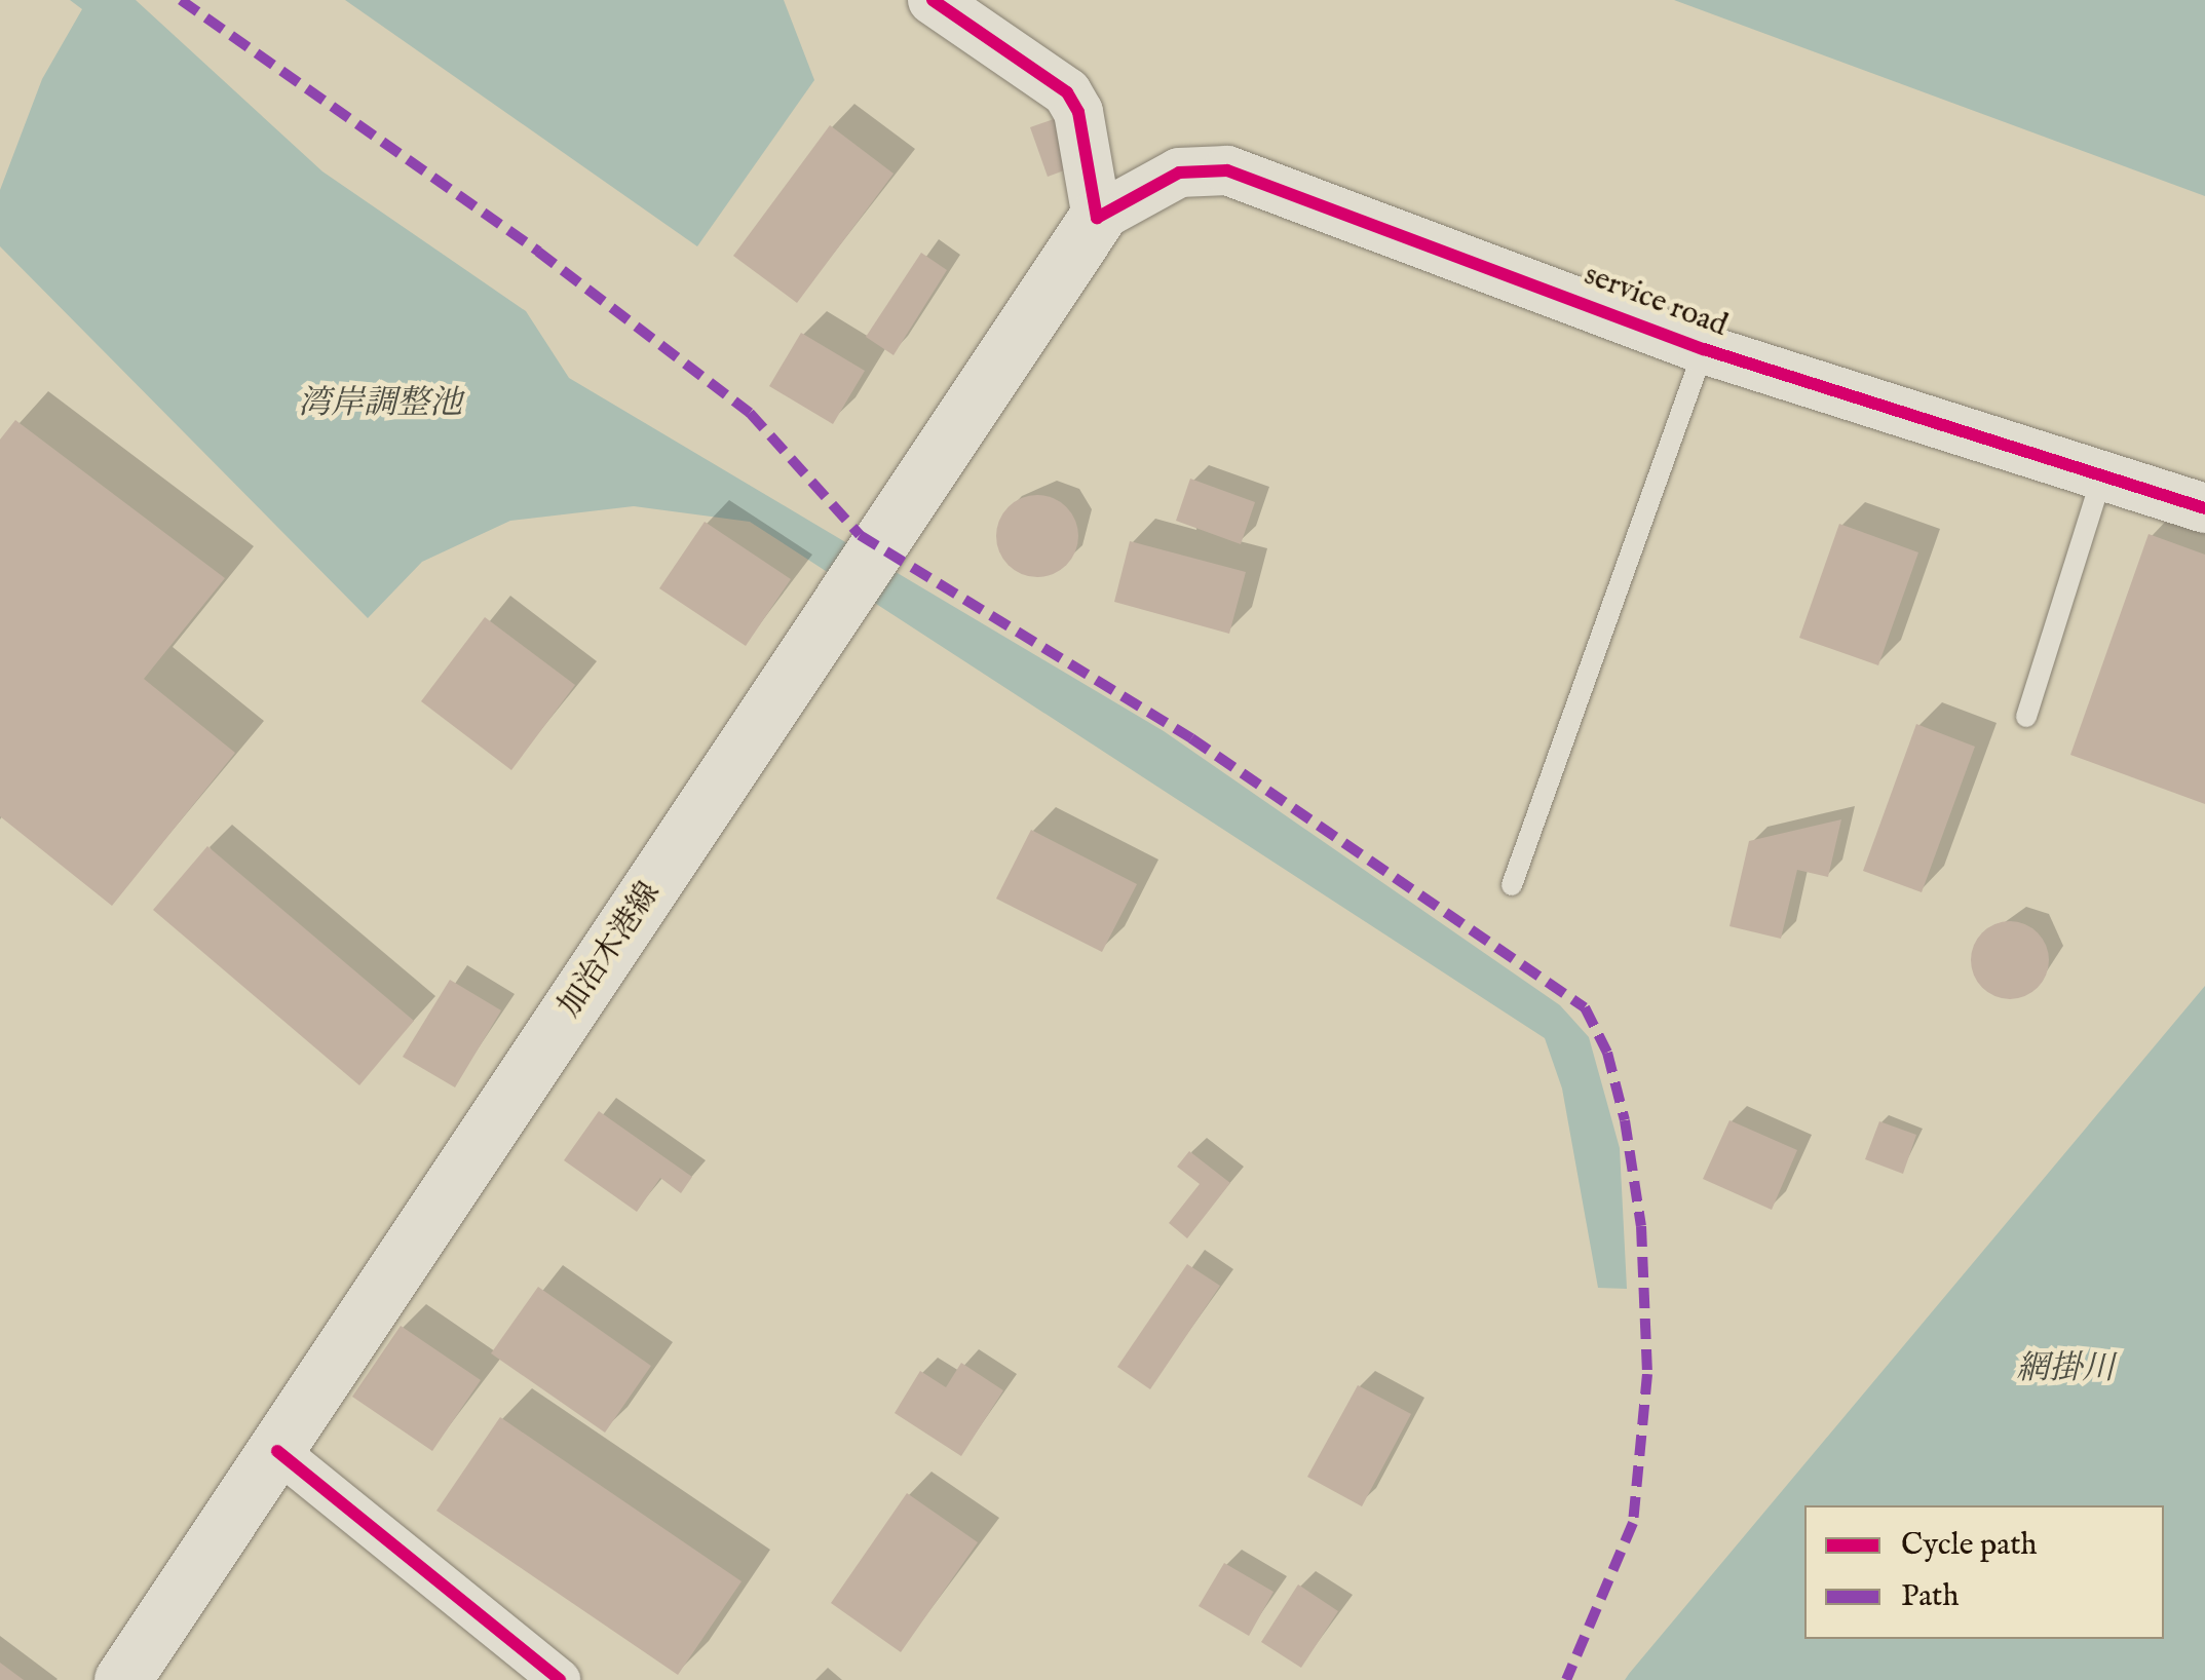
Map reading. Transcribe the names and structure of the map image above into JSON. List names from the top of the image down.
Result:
{
  "streets": {
    "main road": ["加治木港線"],
    "street": ["service road"]
  },
  "crossings": [
    ["service road", "加治木港線"]
  ],
  "water": ["湾岸調整池", "網掛川"],
  "legend": ["Cycle path", "Path"]
}
